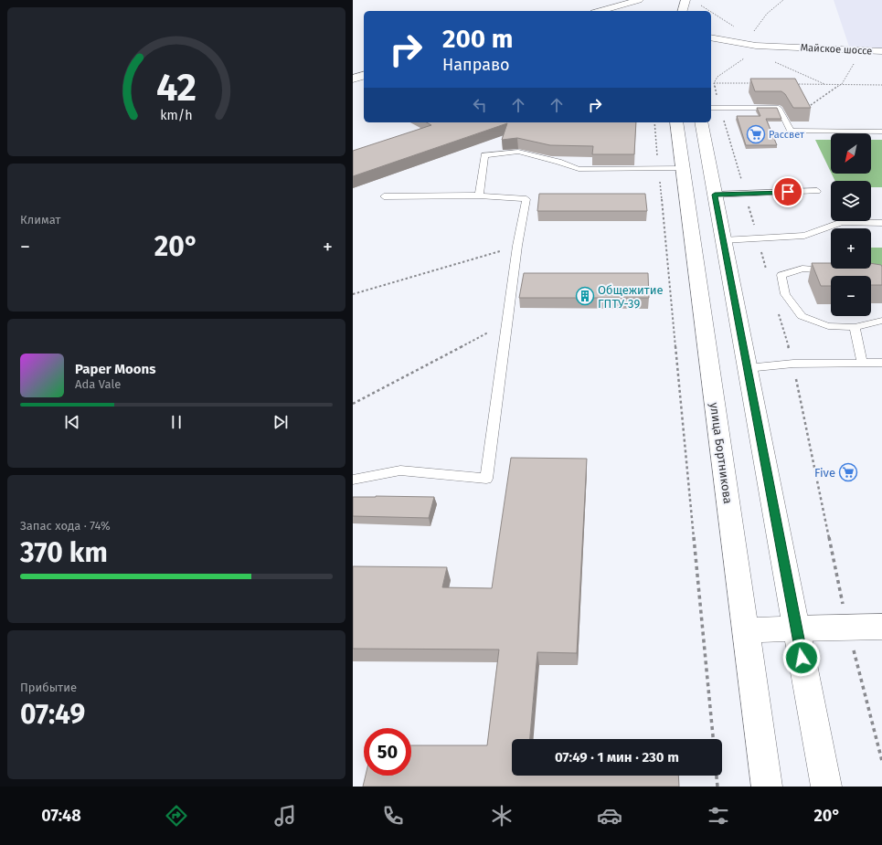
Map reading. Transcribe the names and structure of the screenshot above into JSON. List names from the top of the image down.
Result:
{
  "streets": {
    "main road": ["Майское шоссе", "улица Бортникова"]
  },
  "places": {
    "supermarket": ["Рассвет", "Five"],
    "building": ["Общежитие ГПТУ-39"]
  },
  "north": "bottom left",
  "page": {
    "turn": ["200 m", "Направо"],
    "map_buttons": ["+", "−"],
    "tile": [
      "Климат",
      ["Запас хода · 74%", "370 km"],
      ["Прибытие", "07:49"]
    ],
    "heat": ["−", "20°", "+"],
    "song": ["Paper Moons", "Ada Vale"],
    "limit": "50",
    "trip": "07:49 · 1 мин · 230 m",
    "tabs": ["07:48", "20°"],
    "gauge": ["42", "km/h"]
  }
}
